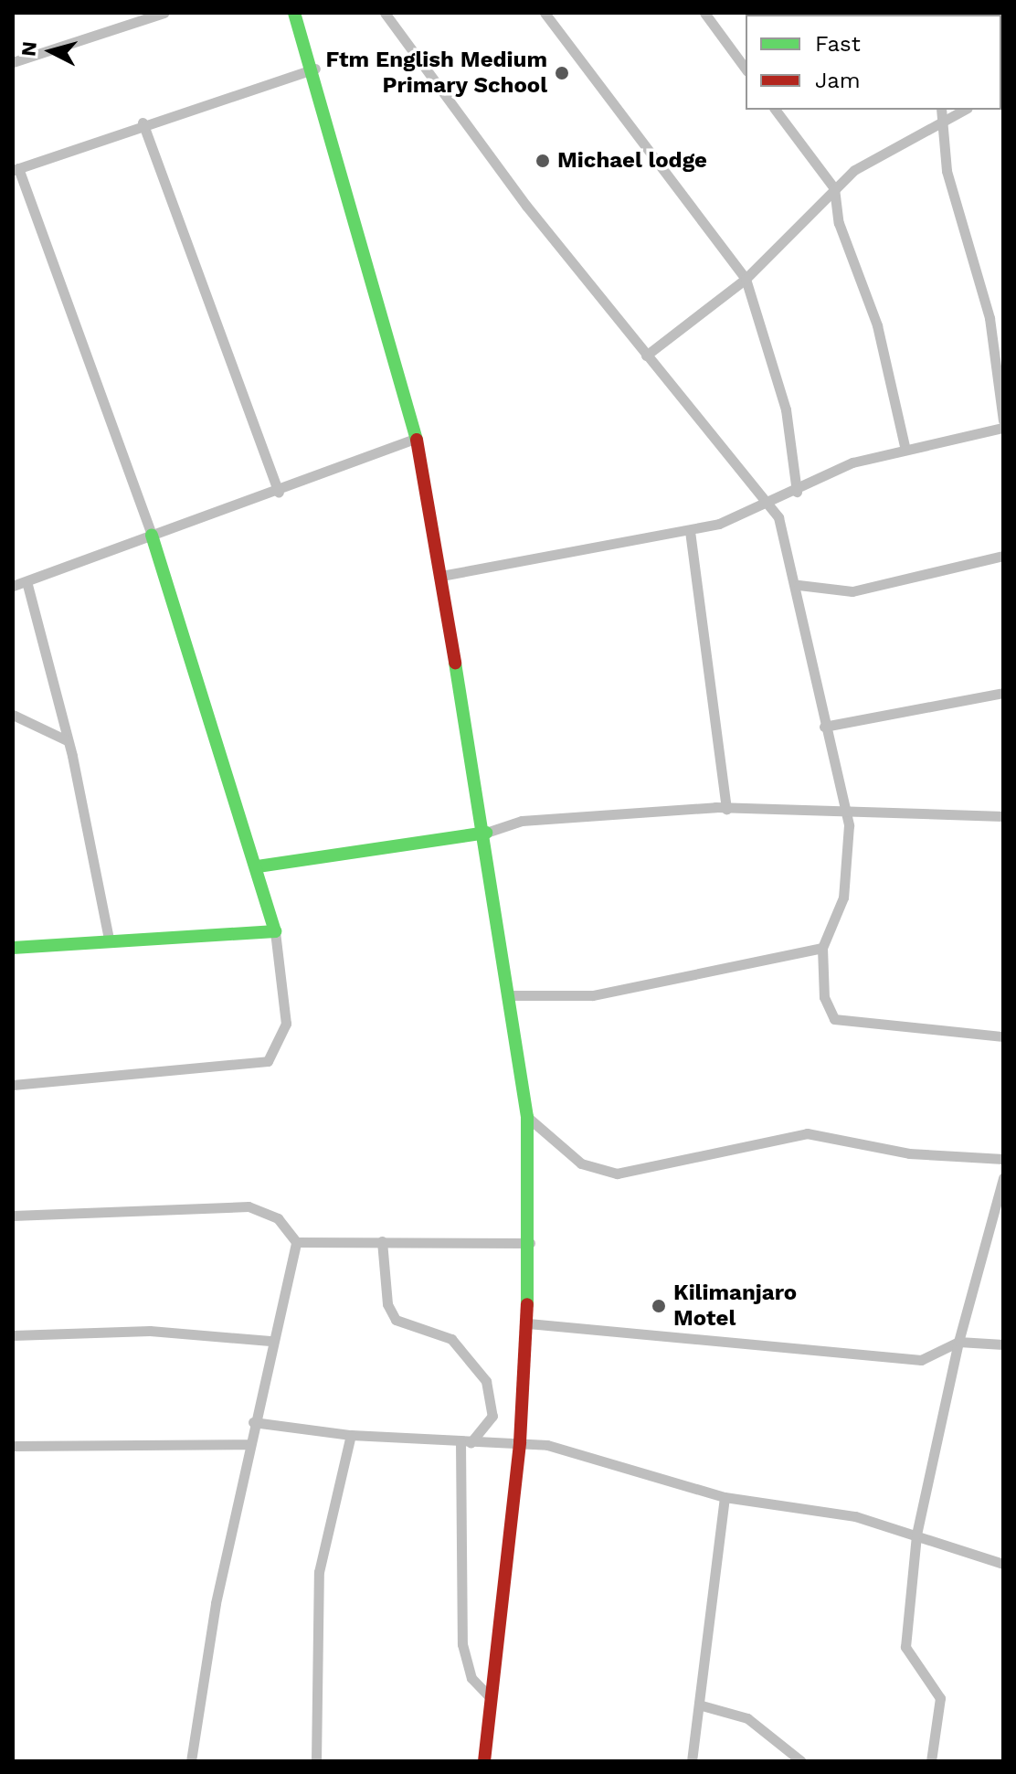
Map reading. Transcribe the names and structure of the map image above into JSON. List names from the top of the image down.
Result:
{
  "places": ["Ftm English Medium Primary School", "Michael lodge", "Kilimanjaro Motel"],
  "legend": ["Fast", "Jam"],
  "north": "left"
}
